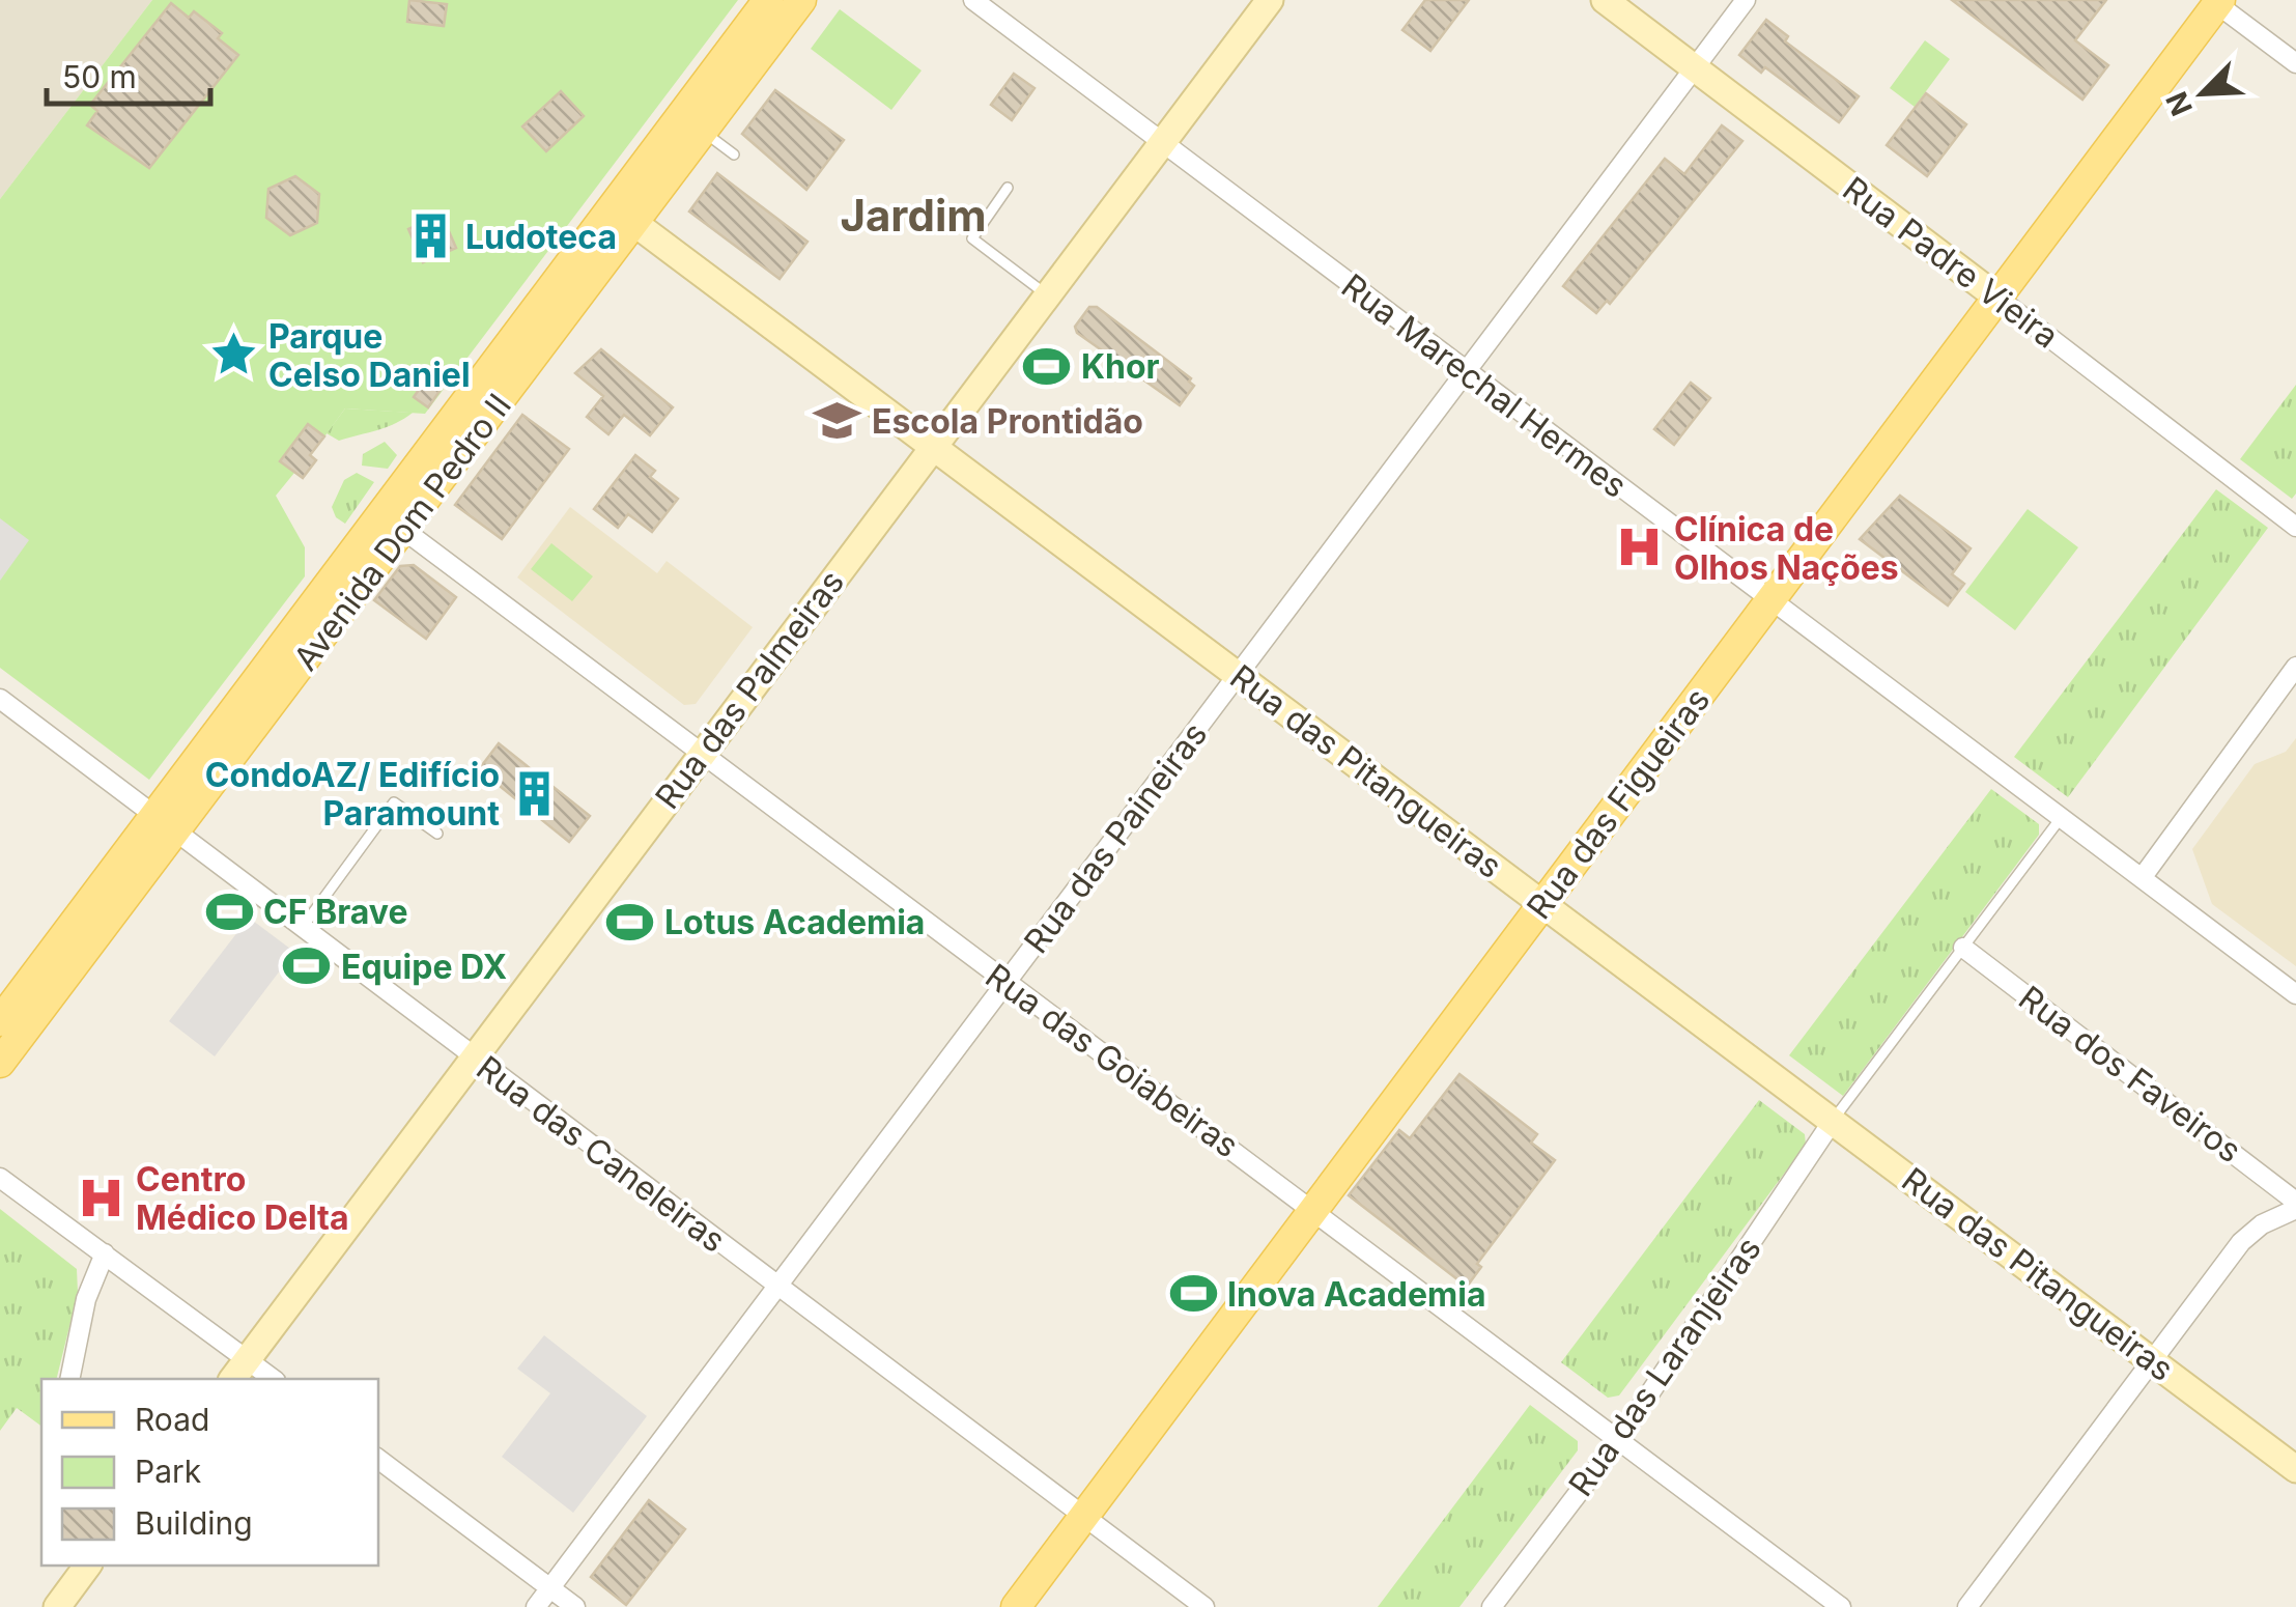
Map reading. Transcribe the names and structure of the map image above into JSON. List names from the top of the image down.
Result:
{
  "streets": {
    "main road": ["Avenida Dom Pedro II", "Rua das Figueiras"],
    "street": [
      "Rua Padre Vieira",
      "Rua Marechal Hermes",
      "Rua das Palmeiras",
      "Rua das Pitangueiras",
      "Rua das Paineiras",
      "Rua das Goiabeiras",
      "Rua dos Faveiros",
      "Rua das Caneleiras",
      "Rua das Laranjeiras"
    ]
  },
  "crossings": [
    ["Rua Padre Vieira", "Rua das Figueiras"],
    ["Rua Padre Vieira", "Rua das Paineiras"],
    ["Rua Marechal Hermes", "Rua das Palmeiras"],
    ["Rua Marechal Hermes", "Rua das Figueiras"],
    ["Rua Marechal Hermes", "Rua das Paineiras"],
    ["Avenida Dom Pedro II", "Rua das Pitangueiras"],
    ["Avenida Dom Pedro II", "Rua das Goiabeiras"],
    ["Avenida Dom Pedro II", "Rua das Caneleiras"],
    ["Rua das Palmeiras", "Rua das Pitangueiras"],
    ["Rua das Palmeiras", "Rua das Goiabeiras"],
    ["Rua das Palmeiras", "Rua das Caneleiras"],
    ["Rua das Pitangueiras", "Rua das Figueiras"],
    ["Rua das Pitangueiras", "Rua das Paineiras"],
    ["Rua das Pitangueiras", "Rua das Laranjeiras"],
    ["Rua das Figueiras", "Rua das Goiabeiras"],
    ["Rua das Figueiras", "Rua das Caneleiras"],
    ["Rua das Paineiras", "Rua das Goiabeiras"],
    ["Rua das Paineiras", "Rua das Caneleiras"],
    ["Rua das Goiabeiras", "Rua das Laranjeiras"]
  ],
  "districts": ["Jardim"],
  "places": {
    "building": ["Ludoteca", "CondoAZ/ Edifício Paramount"],
    "place": ["Parque Celso Daniel"],
    "sports": [
      "Khor",
      "CF Brave",
      "Lotus Academia",
      "Equipe DX",
      "Inova Academia"
    ],
    "school or university": ["Escola Prontidão"],
    "hospital": ["Clínica de Olhos Nações", "Centro Médico Delta"]
  },
  "legend": ["Road", "Park", "Building"],
  "scale_bar": "50 m",
  "north": "bottom left"
}
